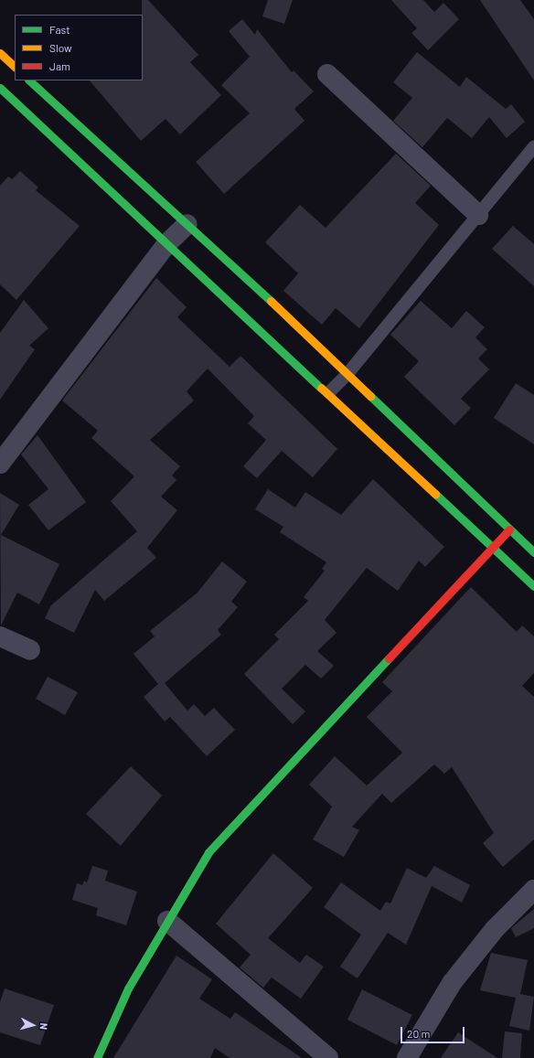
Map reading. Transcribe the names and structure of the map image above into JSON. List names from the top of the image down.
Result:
{
  "legend": ["Fast", "Slow", "Jam"],
  "scale_bar": "20 m",
  "north": "right"
}
